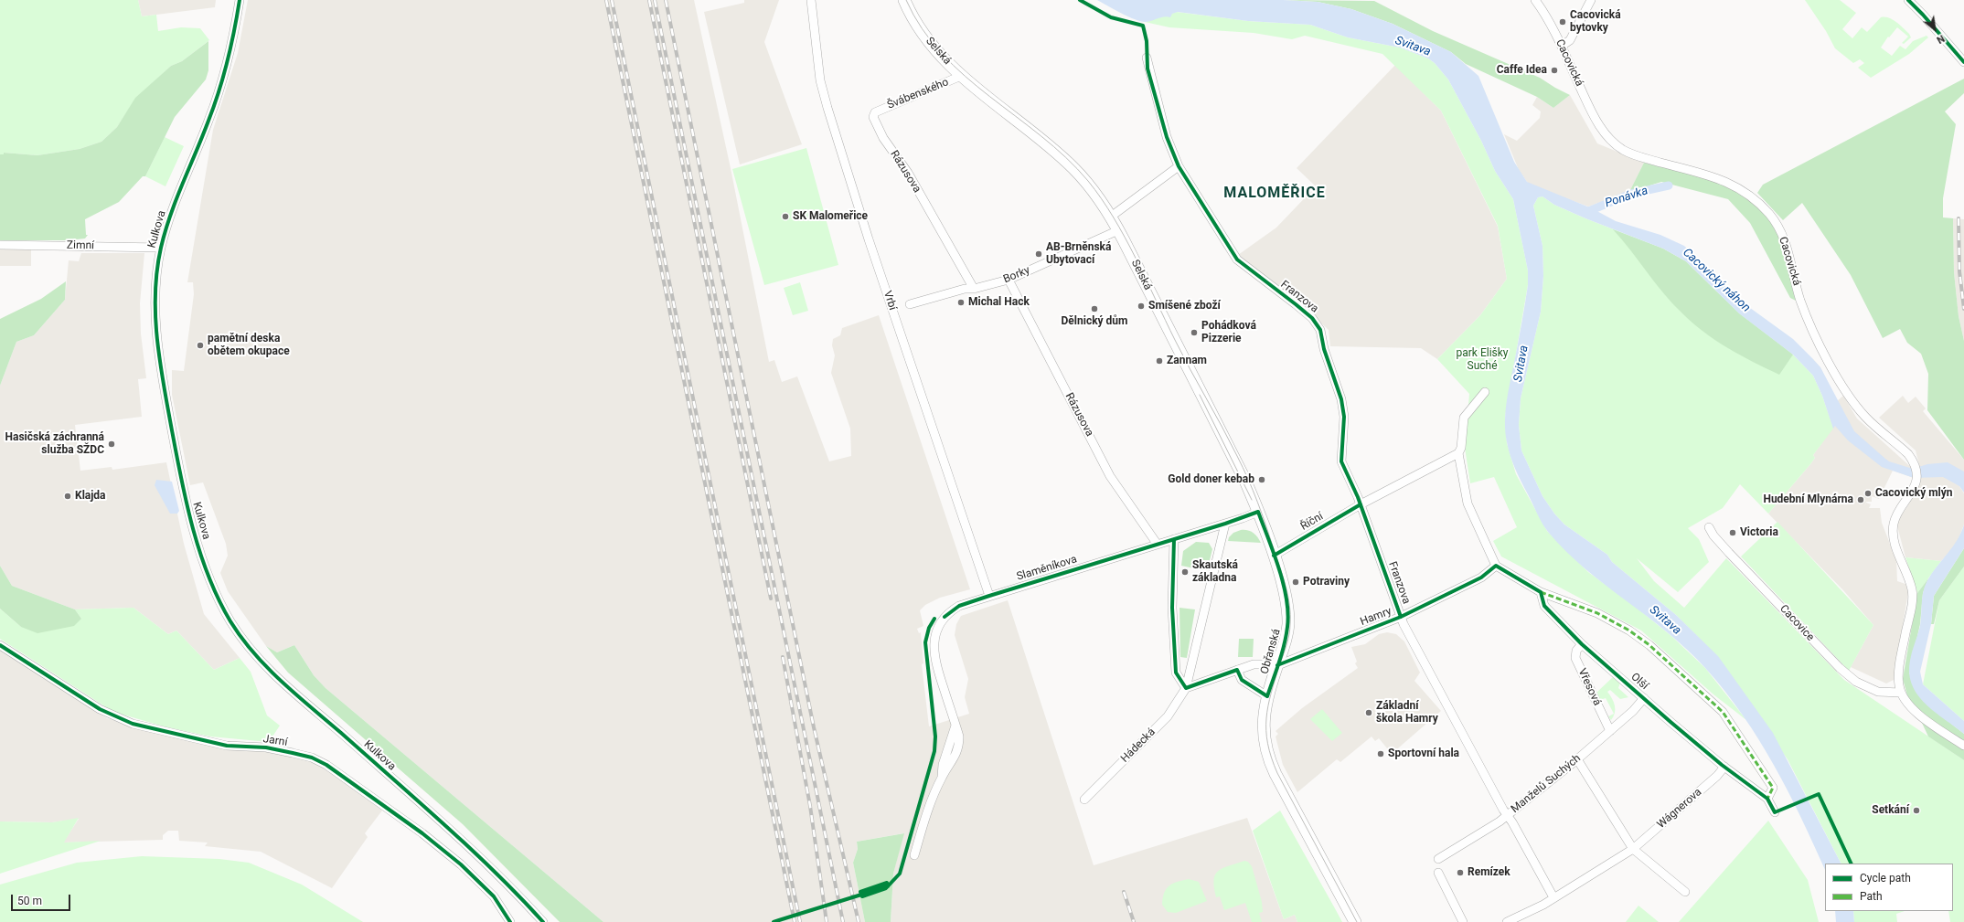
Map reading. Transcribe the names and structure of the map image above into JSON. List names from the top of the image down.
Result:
{
  "streets": {
    "main road": ["Selská", "Obřanská"],
    "street": [
      "Cacovická",
      "Švábenského",
      "Rázusova",
      "Kulkova",
      "Zimní",
      "Borky",
      "Franzova",
      "Vrbí",
      "Říční",
      "Slaměníkova",
      "Hamry",
      "Cacovice",
      "Olší",
      "Vřesová",
      "Jarní",
      "Hádecká",
      "Manželů Suchých",
      "Wágnerova"
    ]
  },
  "crossings": [
    ["Selská", "Švábenského"],
    ["Selská", "Borky"],
    ["Selská", "Říční"],
    ["Selská", "Slaměníkova"],
    ["Selská", "Obřanská"],
    ["Cacovická", "Cacovice"],
    ["Švábenského", "Rázusova"],
    ["Rázusova", "Borky"],
    ["Rázusova", "Slaměníkova"],
    ["Kulkova", "Zimní"],
    ["Franzova", "Říční"],
    ["Franzova", "Hamry"],
    ["Franzova", "Manželů Suchých"],
    ["Vrbí", "Slaměníkova"],
    ["Slaměníkova", "Hádecká"],
    ["Hamry", "Obřanská"],
    ["Olší", "Vřesová"],
    ["Olší", "Manželů Suchých"],
    ["Olší", "Wágnerova"],
    ["Vřesová", "Manželů Suchých"]
  ],
  "districts": ["MALOMĚŘICE"],
  "water": ["Svitava", "Ponávka", "Cacovický náhon"],
  "parks": ["park Elišky Suché"],
  "places": [
    "Cacovická bytovky",
    "Caffe Idea",
    "SK Malomeřice",
    "AB-Brněnská Ubytovací",
    "Michal Hack",
    "Smíšené zboží",
    "Dělnický dům",
    "Pohádková Pizzerie",
    "pamětní deska obětem okupace",
    "Zannam",
    "Hasičská záchranná služba SŽDC",
    "Gold doner kebab",
    "Cacovický mlýn",
    "Klajda",
    "Hudební Mlynárna",
    "Victoria",
    "Skautská základna",
    "Potraviny",
    "Základní škola Hamry",
    "Sportovní hala",
    "Setkání",
    "Remízek"
  ],
  "legend": ["Cycle path", "Path"],
  "scale_bar": "50 m",
  "north": "bottom right"
}
